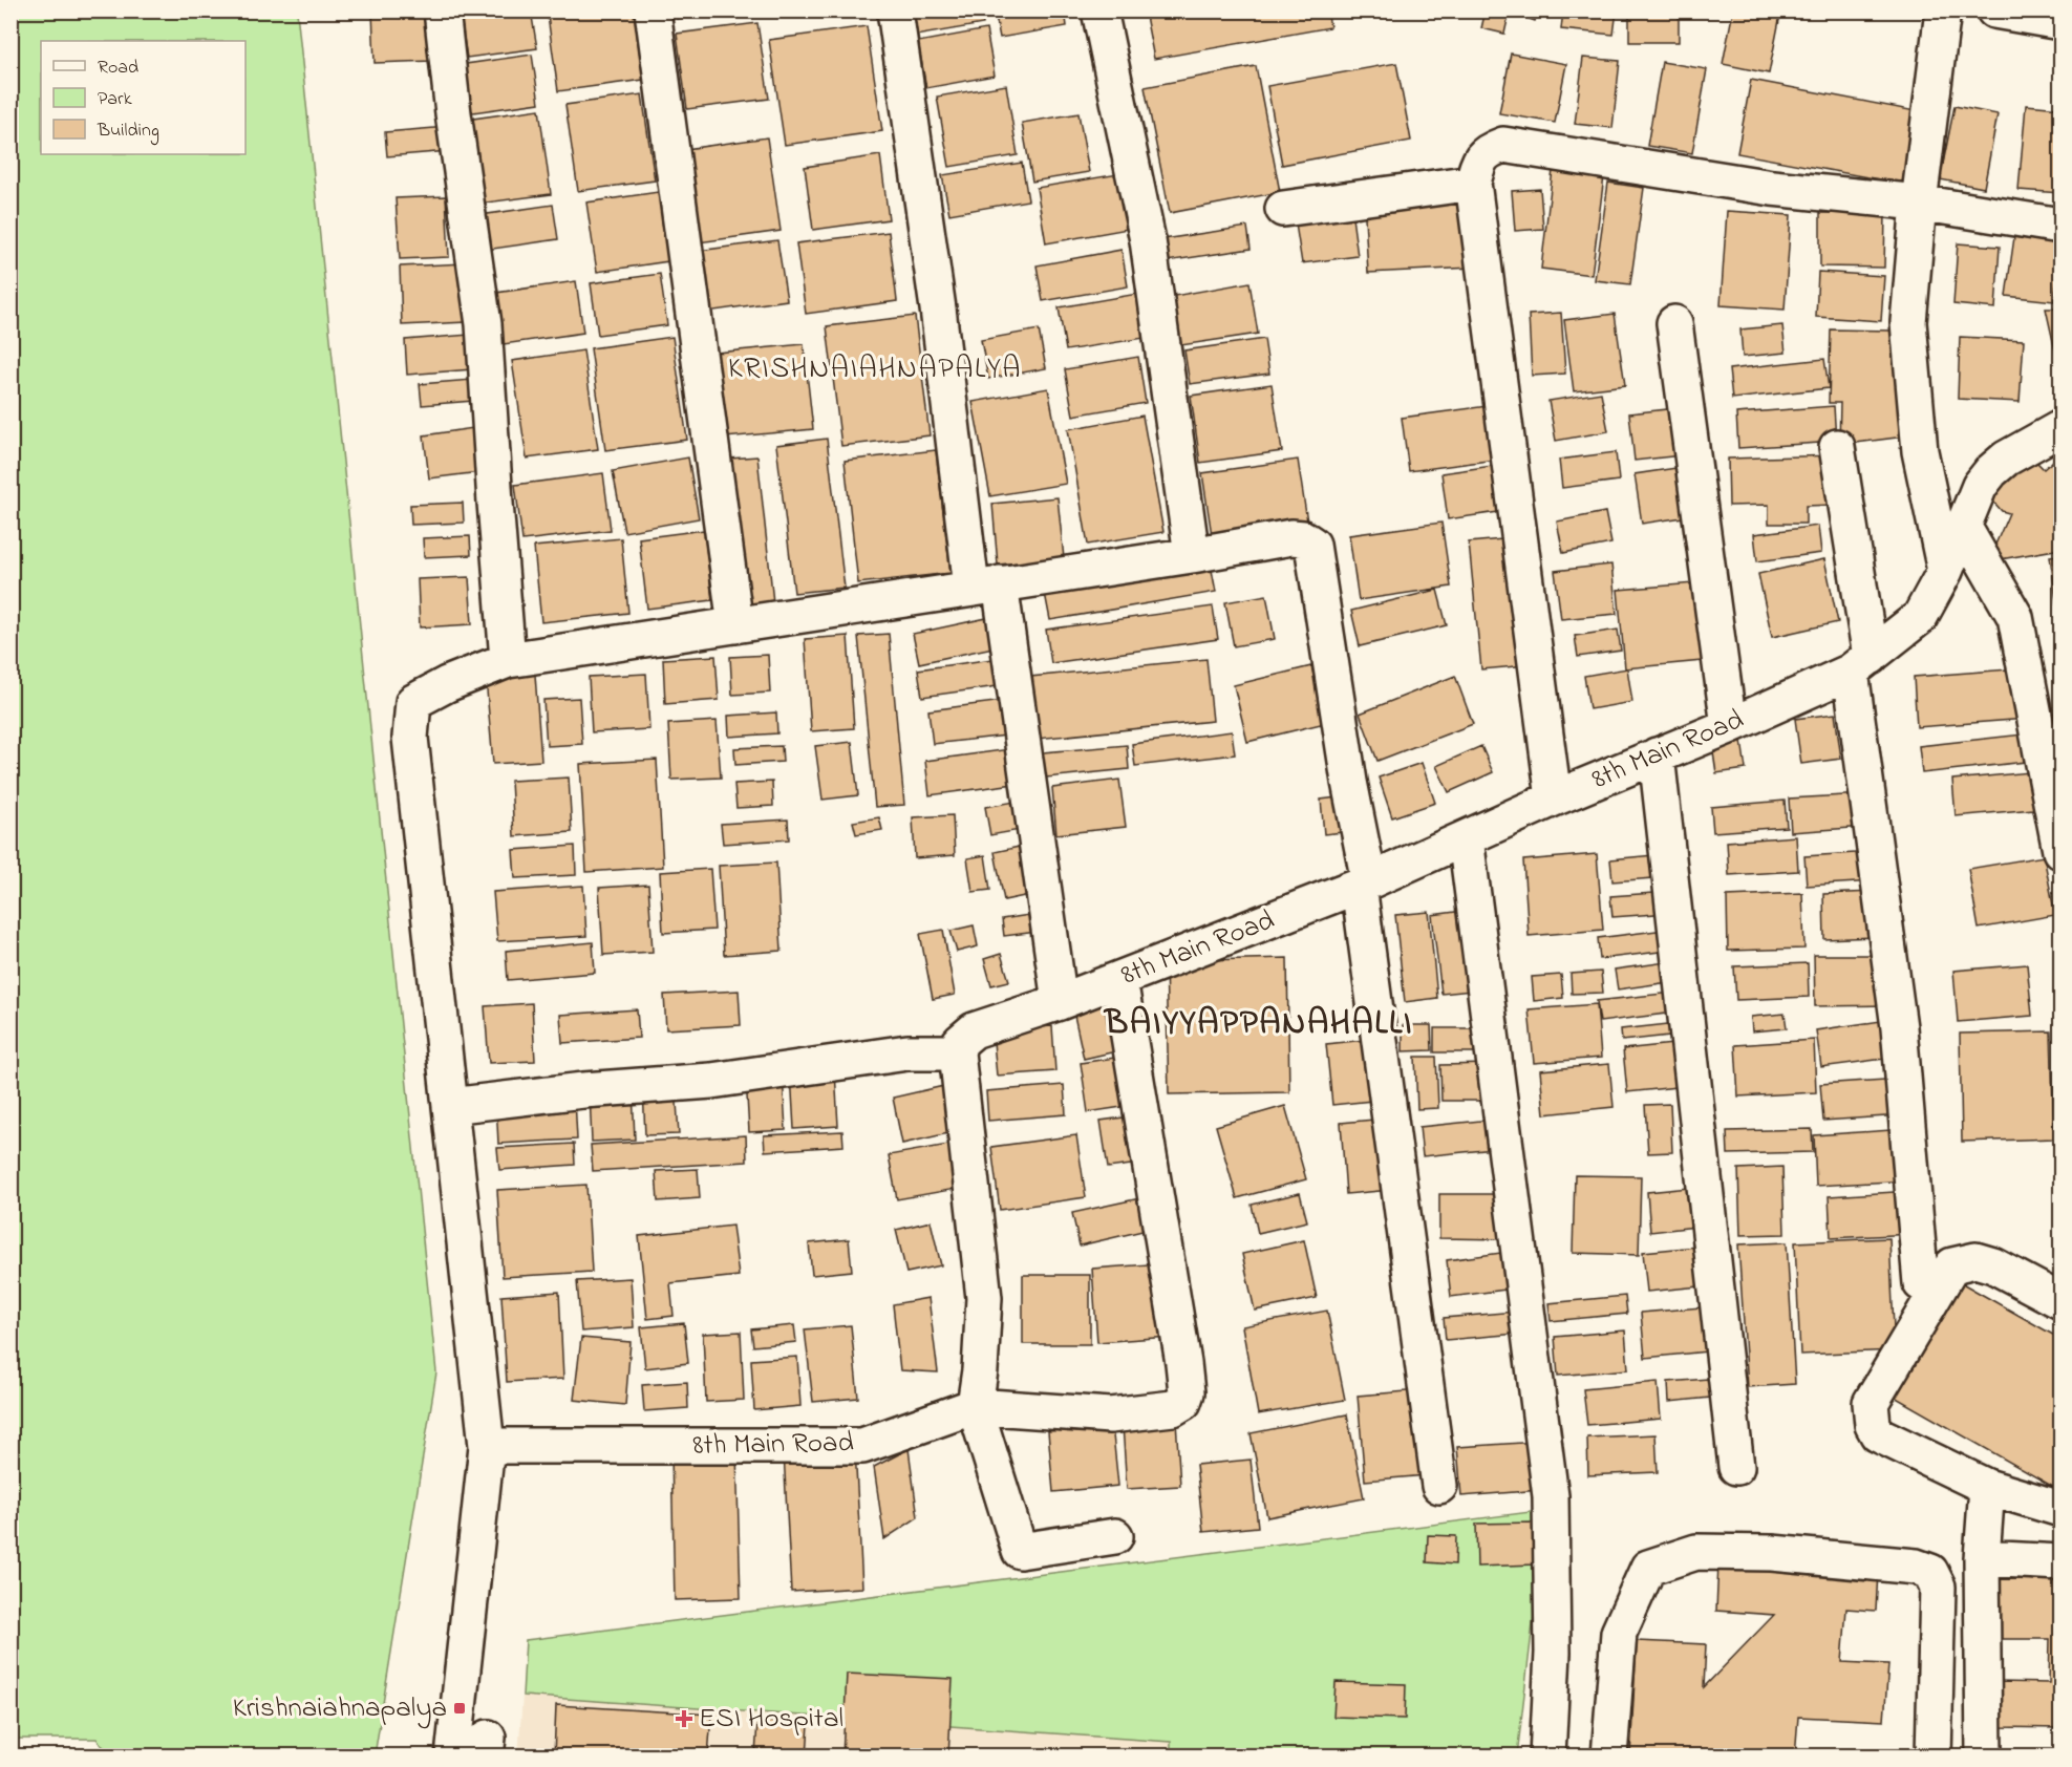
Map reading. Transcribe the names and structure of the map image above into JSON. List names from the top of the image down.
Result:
{
  "streets": {
    "street": ["8th Main Road"]
  },
  "districts": ["KRISHNAIAHNAPALYA", "BAIYYAPPANAHALLI"],
  "places": {
    "transit": ["Krishnaiahnapalya"],
    "health": ["ESI Hospital"]
  },
  "legend": ["Road", "Park", "Building"]
}
